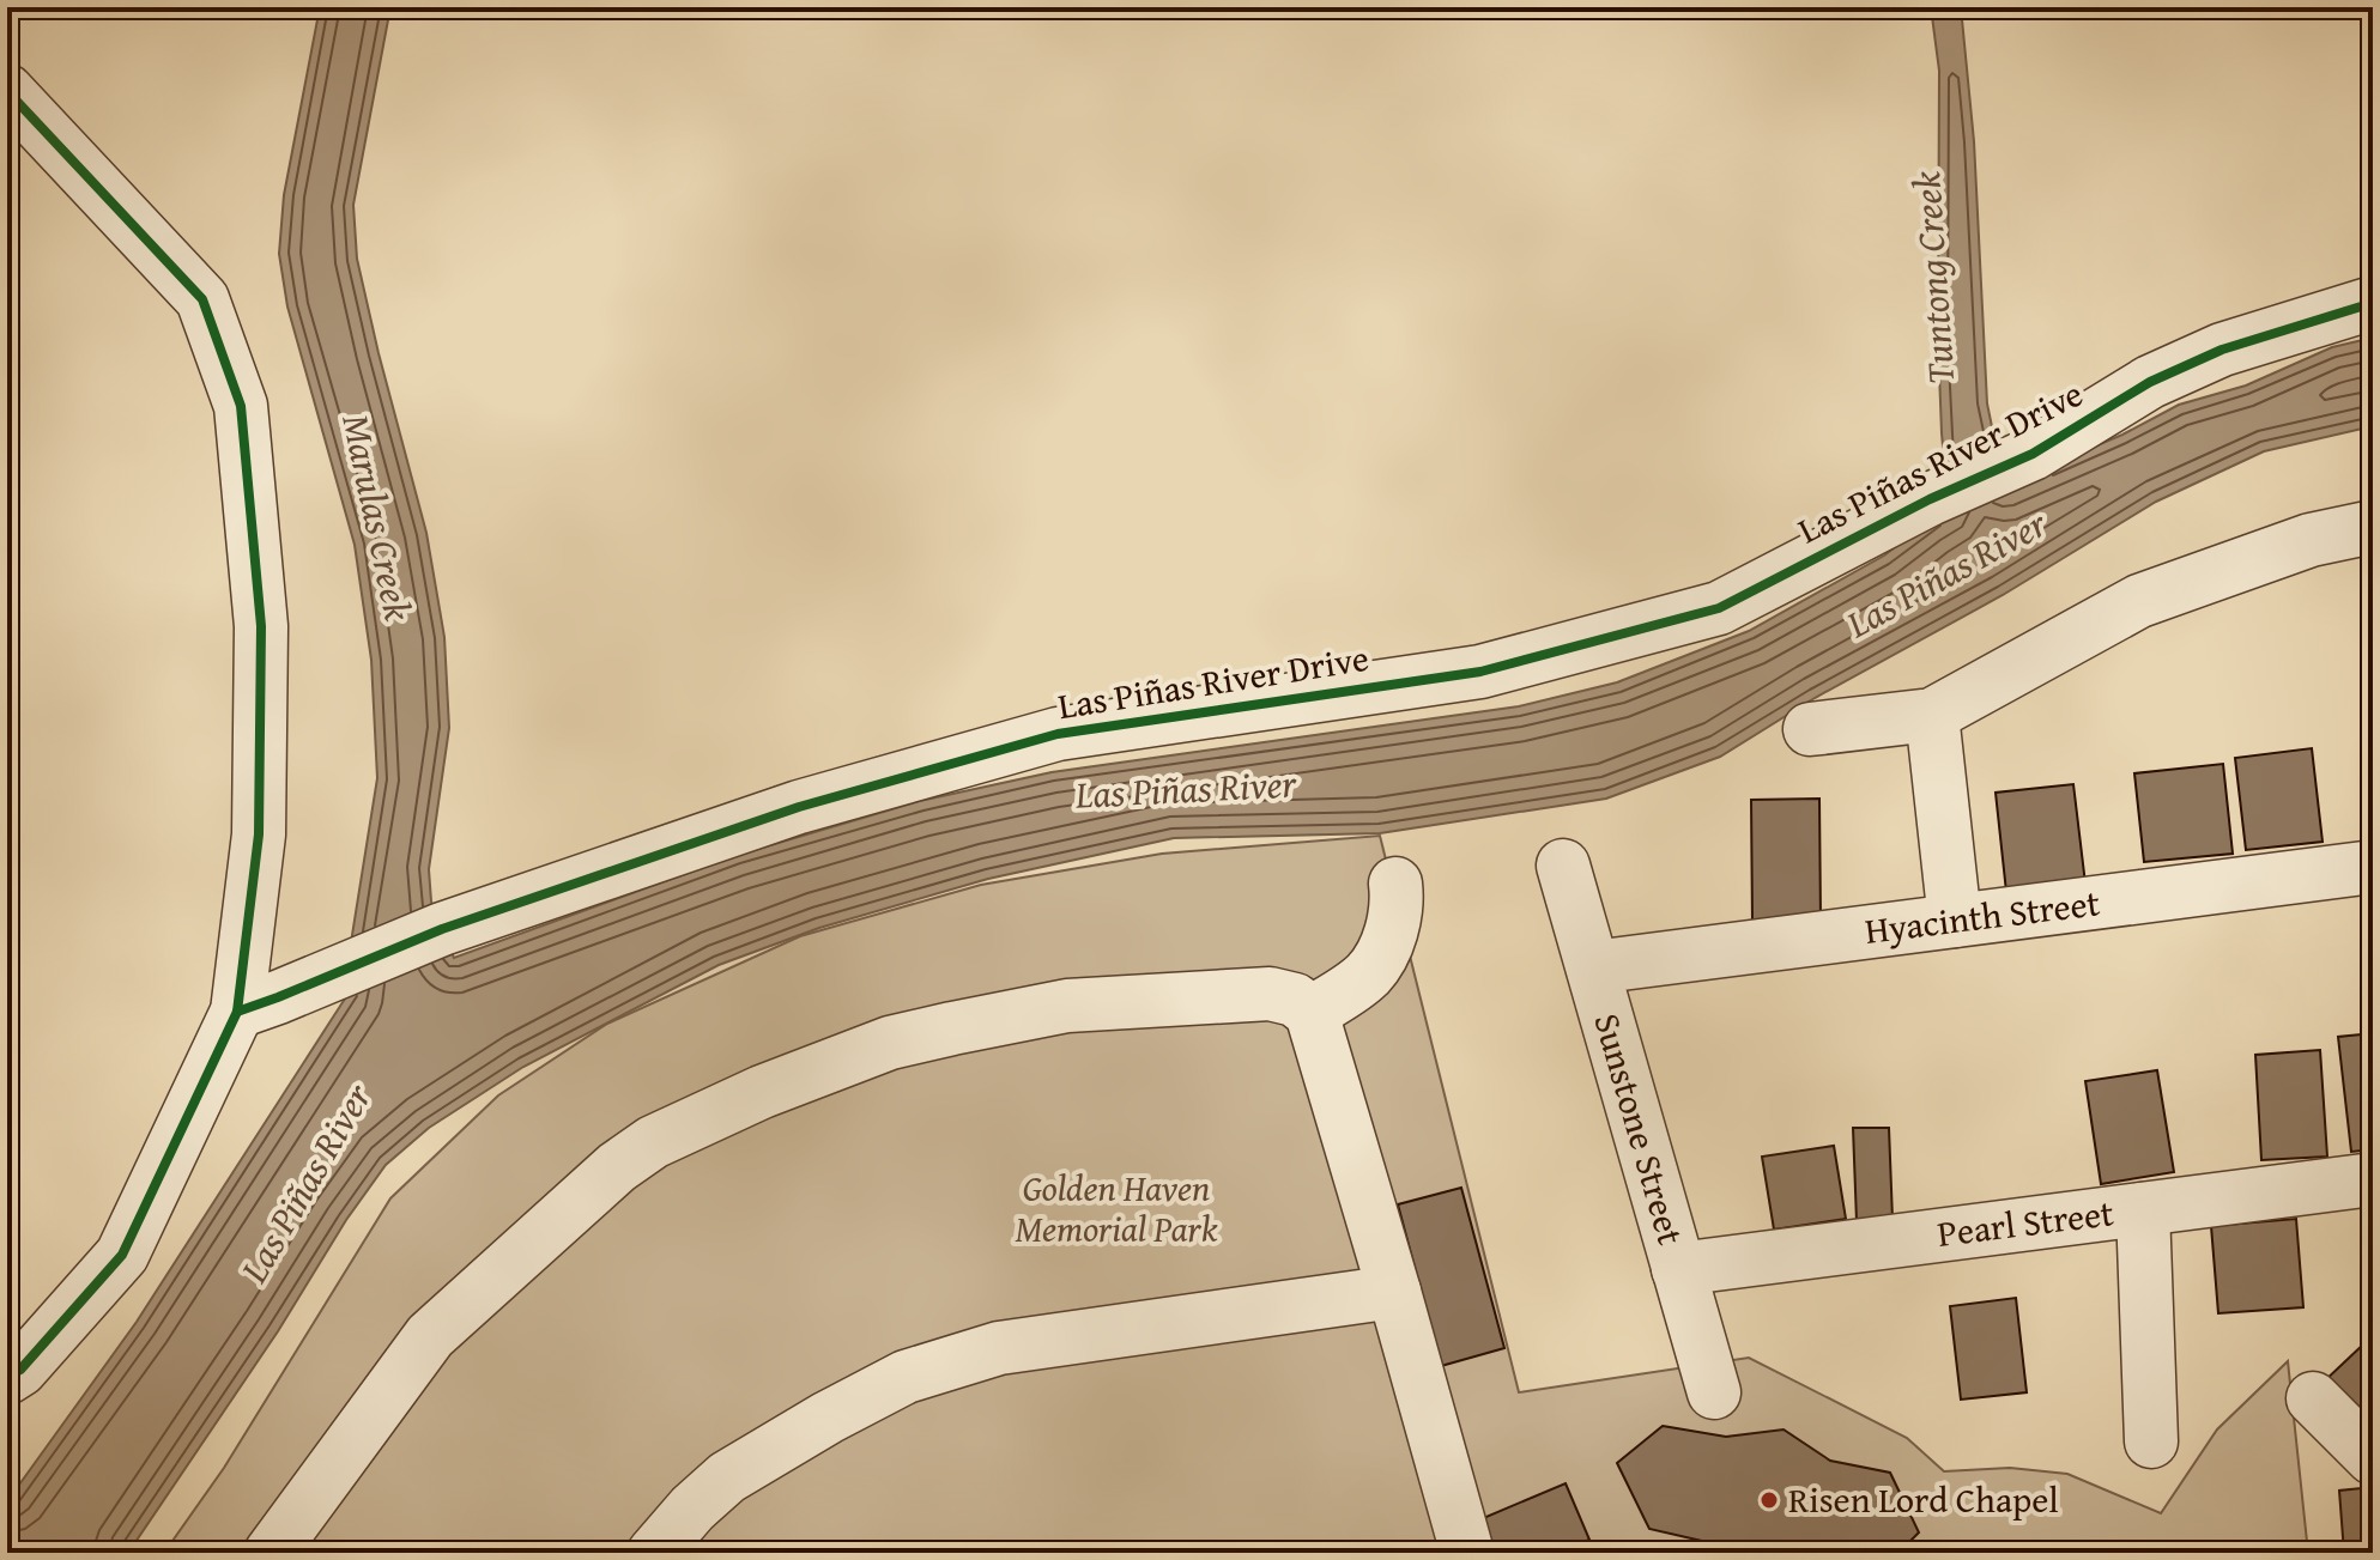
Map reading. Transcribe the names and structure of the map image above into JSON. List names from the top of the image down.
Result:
{
  "streets": {
    "street": [
      "Las Piñas River Drive",
      "Hyacinth Street",
      "Sunstone Street",
      "Pearl Street"
    ]
  },
  "crossings": [
    ["Hyacinth Street", "Sunstone Street"],
    ["Sunstone Street", "Pearl Street"]
  ],
  "water": ["Tuntong Creek", "Marulas Creek", "Las Piñas River"],
  "parks": ["Golden Haven Memorial Park"],
  "places": ["Risen Lord Chapel"]
}
